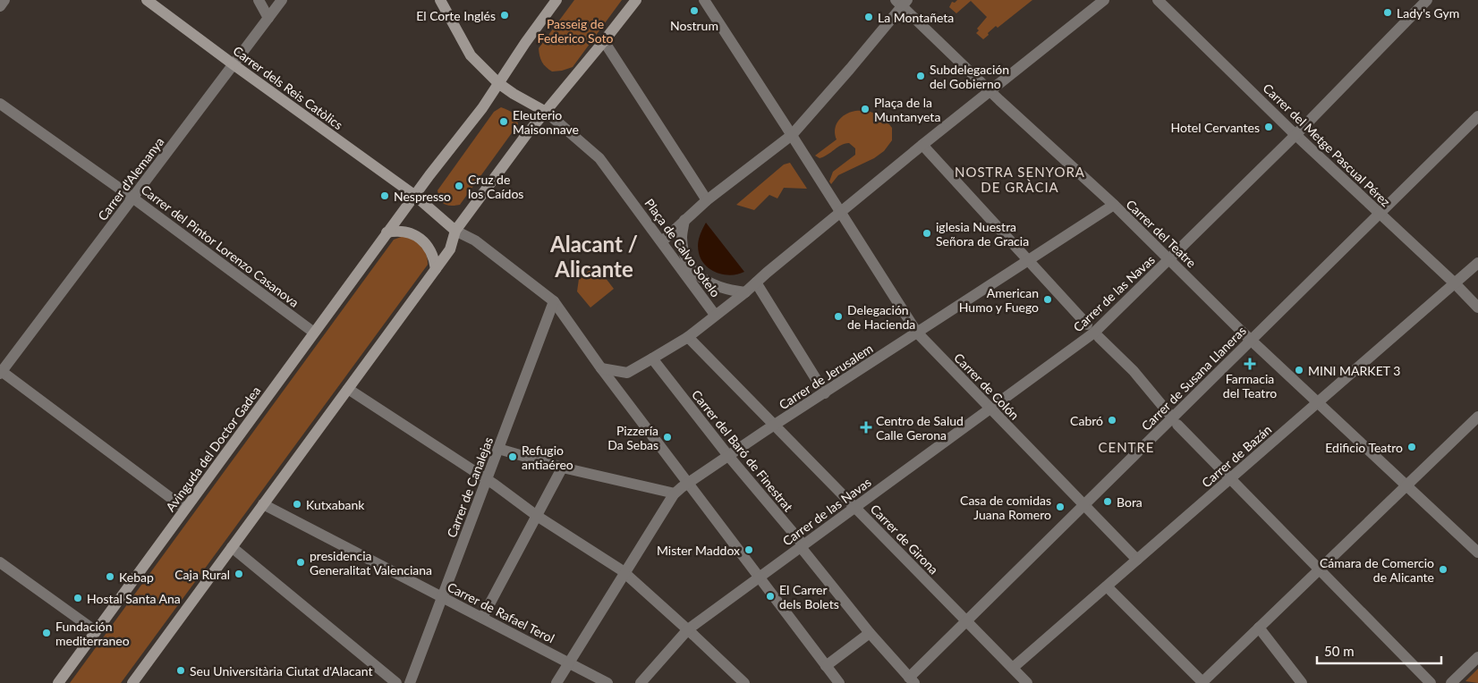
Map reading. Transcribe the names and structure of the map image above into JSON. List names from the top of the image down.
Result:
{
  "streets": {
    "street": [
      "Carrer dels Reis Catòlics",
      "Carrer del Metge Pascual Pérez",
      "Carrer d'Alemanya",
      "Carrer del Teatre",
      "Carrer del Pintor Lorenzo Casanova",
      "Plaça de Calvo Sotelo",
      "Carrer de las Navas",
      "Carrer de Jerusalem",
      "Carrer de Susana Llaneras",
      "Carrer de Colón",
      "Avinguda del Doctor Gadea",
      "Carrer del Baró de Finestrat",
      "Carrer de Bazán",
      "Carrer de Canalejas",
      "Carrer de Girona",
      "Carrer de Rafael Terol"
    ]
  },
  "crossings": [
    ["Carrer dels Reis Catòlics", "Carrer d'Alemanya"],
    ["Carrer dels Reis Catòlics", "Avinguda del Doctor Gadea"],
    ["Carrer del Metge Pascual Pérez", "Carrer de las Navas"],
    ["Carrer del Metge Pascual Pérez", "Carrer de Susana Llaneras"],
    ["Carrer del Metge Pascual Pérez", "Carrer de Bazán"],
    ["Carrer d'Alemanya", "Carrer del Pintor Lorenzo Casanova"],
    ["Carrer del Teatre", "Carrer de las Navas"],
    ["Carrer del Teatre", "Carrer de Jerusalem"],
    ["Carrer del Teatre", "Carrer de Susana Llaneras"],
    ["Carrer del Teatre", "Carrer de Bazán"],
    ["Carrer del Pintor Lorenzo Casanova", "Avinguda del Doctor Gadea"],
    ["Plaça de Calvo Sotelo", "Carrer del Baró de Finestrat"],
    ["Plaça de Calvo Sotelo", "Carrer de Girona"],
    ["Carrer de las Navas", "Carrer de Colón"],
    ["Carrer de las Navas", "Carrer del Baró de Finestrat"],
    ["Carrer de las Navas", "Carrer de Girona"],
    ["Carrer de Jerusalem", "Carrer de Colón"],
    ["Carrer de Jerusalem", "Carrer del Baró de Finestrat"],
    ["Carrer de Jerusalem", "Carrer de Girona"],
    ["Carrer de Susana Llaneras", "Carrer de Colón"],
    ["Carrer de Susana Llaneras", "Carrer del Baró de Finestrat"],
    ["Carrer de Susana Llaneras", "Carrer de Girona"],
    ["Carrer de Colón", "Carrer de Bazán"],
    ["Carrer de Bazán", "Carrer de Girona"],
    ["Carrer de Canalejas", "Carrer de Rafael Terol"]
  ],
  "districts": ["NOSTRA SENYORA DE GRÀCIA", "Alacant / Alicante", "CENTRE"],
  "parks": ["Passeig de Federico Soto"],
  "places": {
    "other": [
      "Nostrum",
      "Lady's Gym",
      "El Corte Inglés",
      "La Montañeta",
      "Subdelegación del Gobierno",
      "Plaça de la Muntanyeta",
      "Eleuterio Maisonnave",
      "Hotel Cervantes",
      "Cruz de los Caídos",
      "Nespresso",
      "iglesia Nuestra Señora de Gracia",
      "American Humo y Fuego",
      "Delegación de Hacienda",
      "MINI MARKET 3",
      "Cabró",
      "Pizzería Da Sebas",
      "Edificio Teatro",
      "Refugio antiaéreo",
      "Bora",
      "Kutxabank",
      "Casa de comidas Juana Romero",
      "Mister Maddox",
      "presidencia Generalitat Valenciana",
      "Cámara de Comercio de Alicante",
      "Caja Rural",
      "Kebap",
      "El Carrer dels Bolets",
      "Hostal Santa Ana",
      "Fundación mediterraneo",
      "Seu Universitària Ciutat d'Alacant"
    ],
    "health": ["Farmacia del Teatro", "Centro de Salud Calle Gerona"]
  },
  "scale_bar": "50 m"
}
